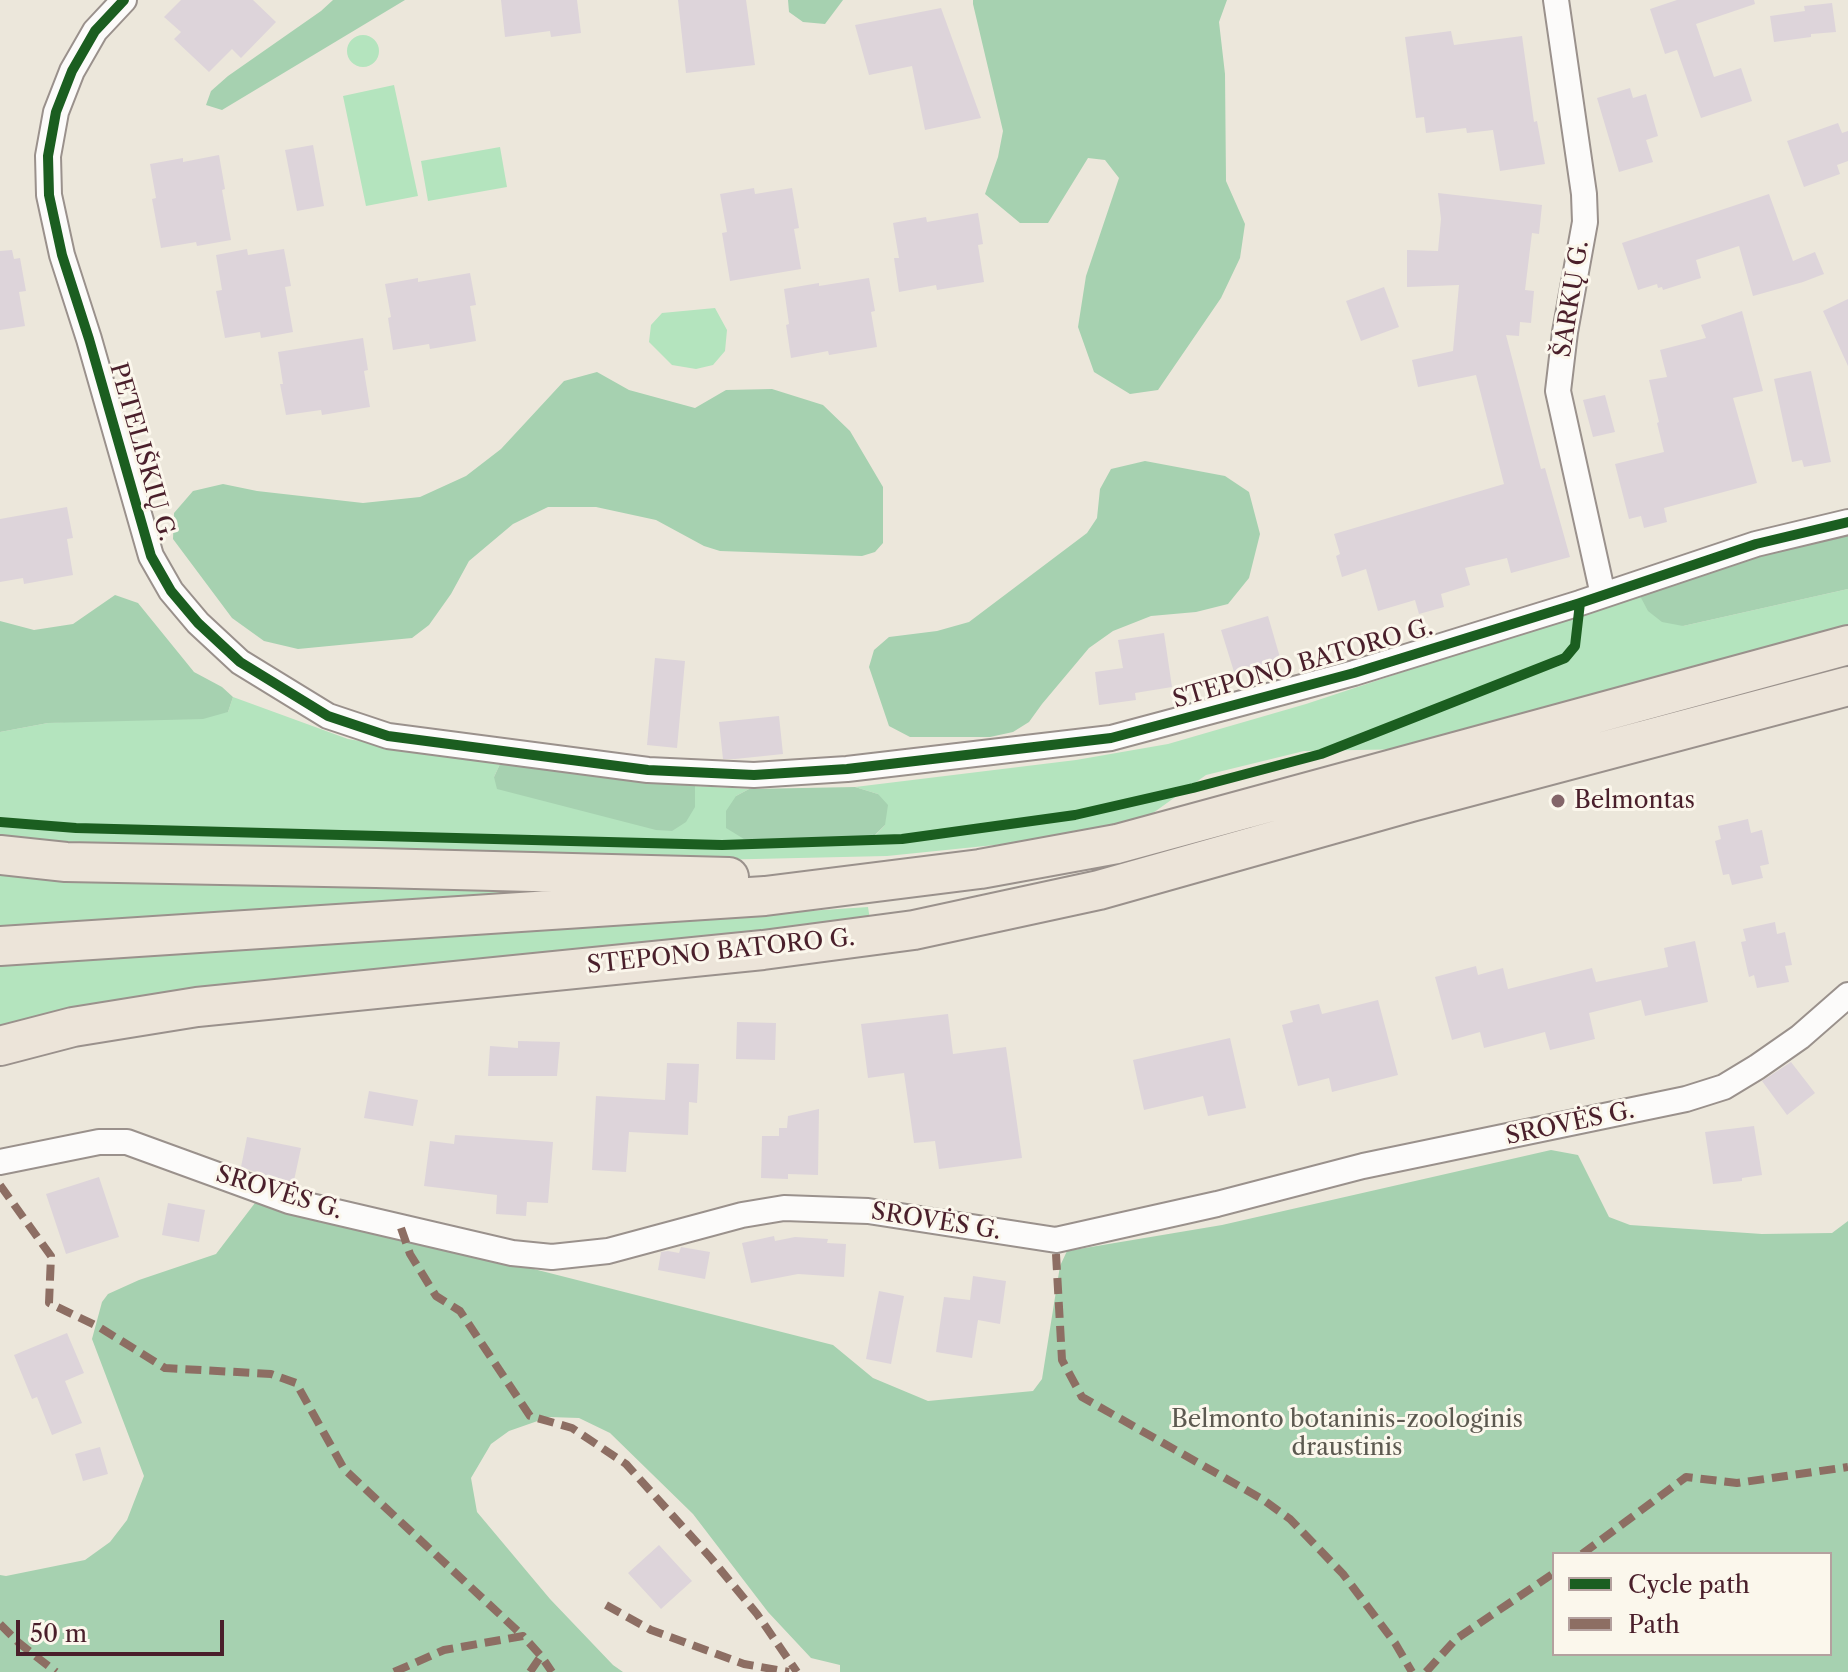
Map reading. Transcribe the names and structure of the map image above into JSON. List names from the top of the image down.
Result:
{
  "streets": {
    "main road": ["STEPONO BATORO G."],
    "street": ["ŠARKŲ G.", "PETELIŠKIŲ G.", "SROVĖS G."]
  },
  "crossings": [
    ["ŠARKŲ G.", "STEPONO BATORO G."],
    ["PETELIŠKIŲ G.", "STEPONO BATORO G."]
  ],
  "parks": ["Belmonto botaninis-zoologinis draustinis"],
  "places": ["Belmontas"],
  "legend": ["Cycle path", "Path"],
  "scale_bar": "50 m"
}
